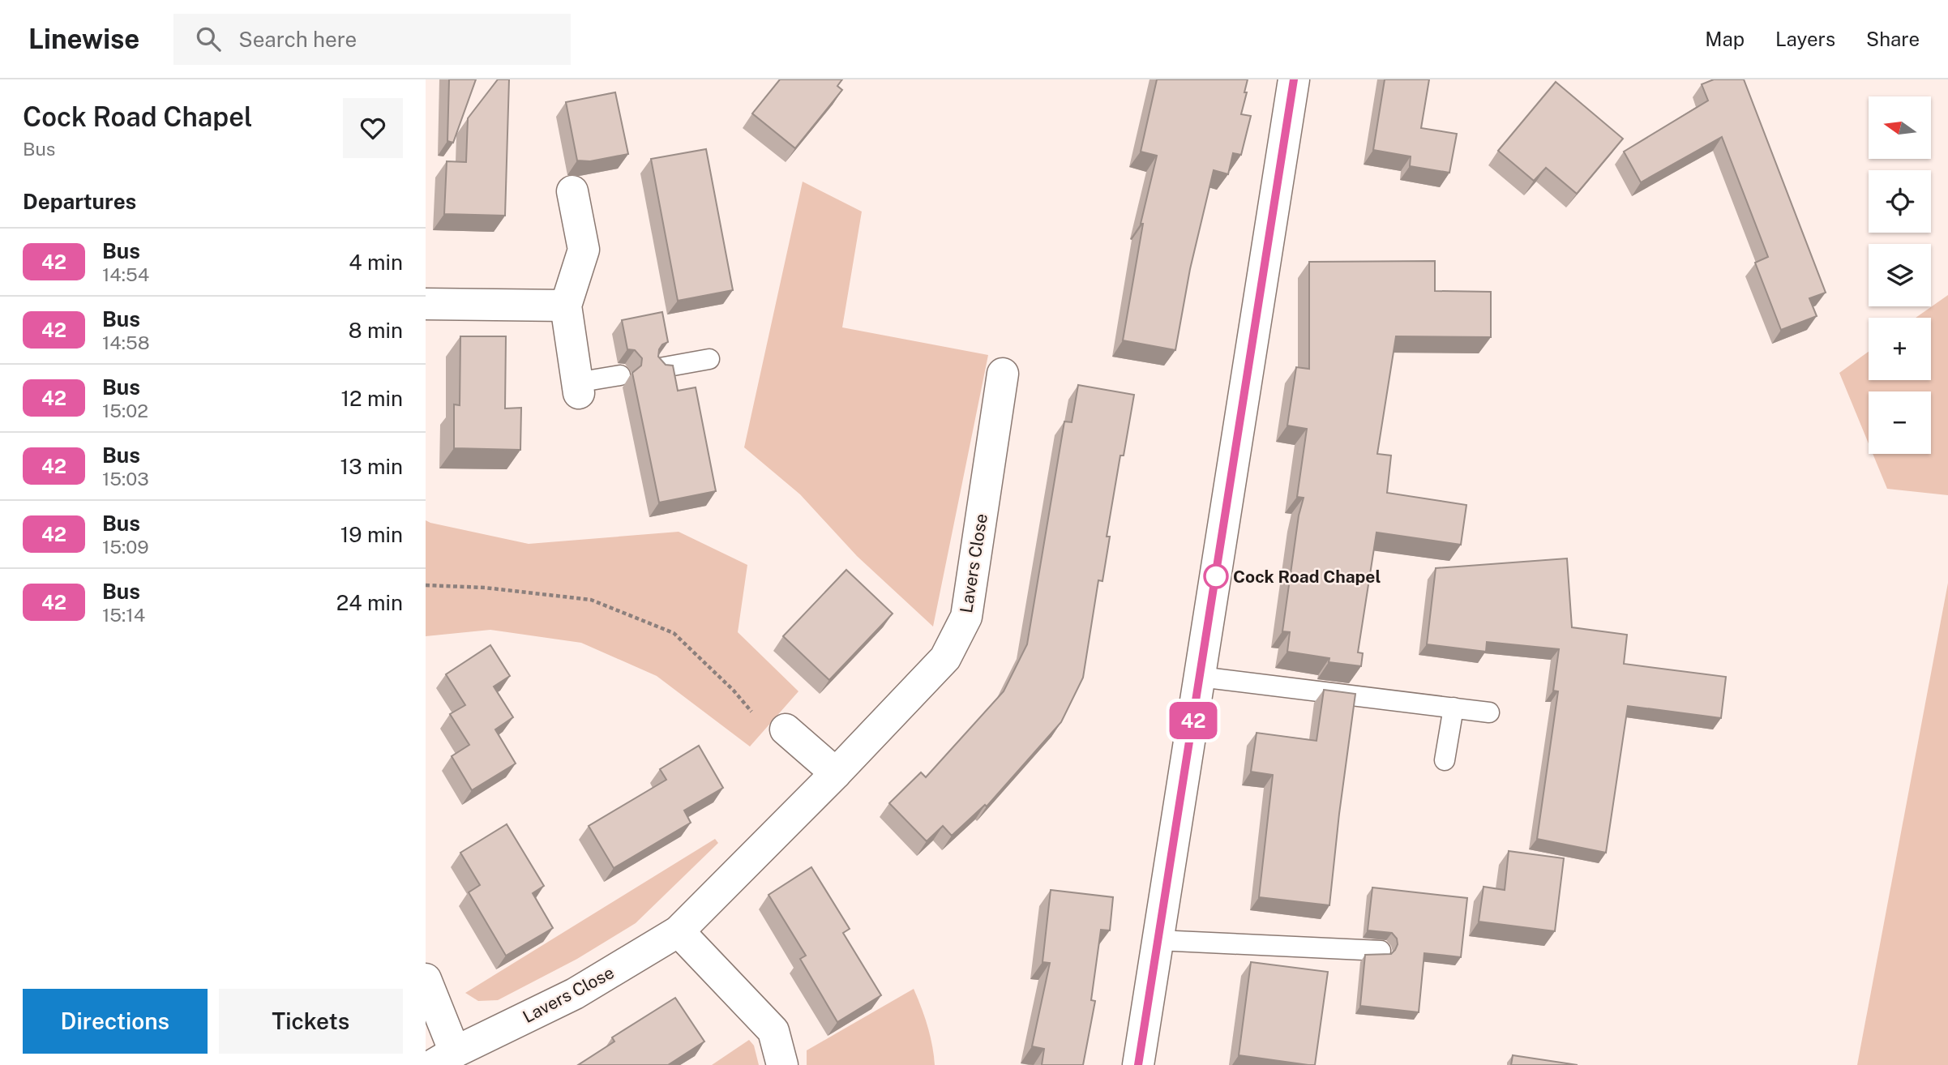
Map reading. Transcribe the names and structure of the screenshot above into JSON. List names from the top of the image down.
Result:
{
  "streets": {
    "street": ["Lavers Close"]
  },
  "places": ["Cock Road Chapel"],
  "lines": ["bus line 42"],
  "north": "left",
  "page": {
    "header": "Linewise",
    "search": "Search here",
    "nav": ["Map", "Layers", "Share"],
    "heading": [
      ["Cock Road Chapel", "Bus"],
      "Departures"
    ],
    "on_map": "42",
    "map_buttons": ["+", "−"],
    "list": [
      {
        "mark": "42",
        "name": "Bus",
        "note": "14:54",
        "value": "4 min"
      },
      {
        "mark": "42",
        "name": "Bus",
        "note": "14:58",
        "value": "8 min"
      },
      {
        "mark": "42",
        "name": "Bus",
        "note": "15:02",
        "value": "12 min"
      },
      {
        "mark": "42",
        "name": "Bus",
        "note": "15:03",
        "value": "13 min"
      },
      {
        "mark": "42",
        "name": "Bus",
        "note": "15:09",
        "value": "19 min"
      },
      {
        "mark": "42",
        "name": "Bus",
        "note": "15:14",
        "value": "24 min"
      }
    ],
    "buttons": ["Directions", "Tickets"]
  }
}
